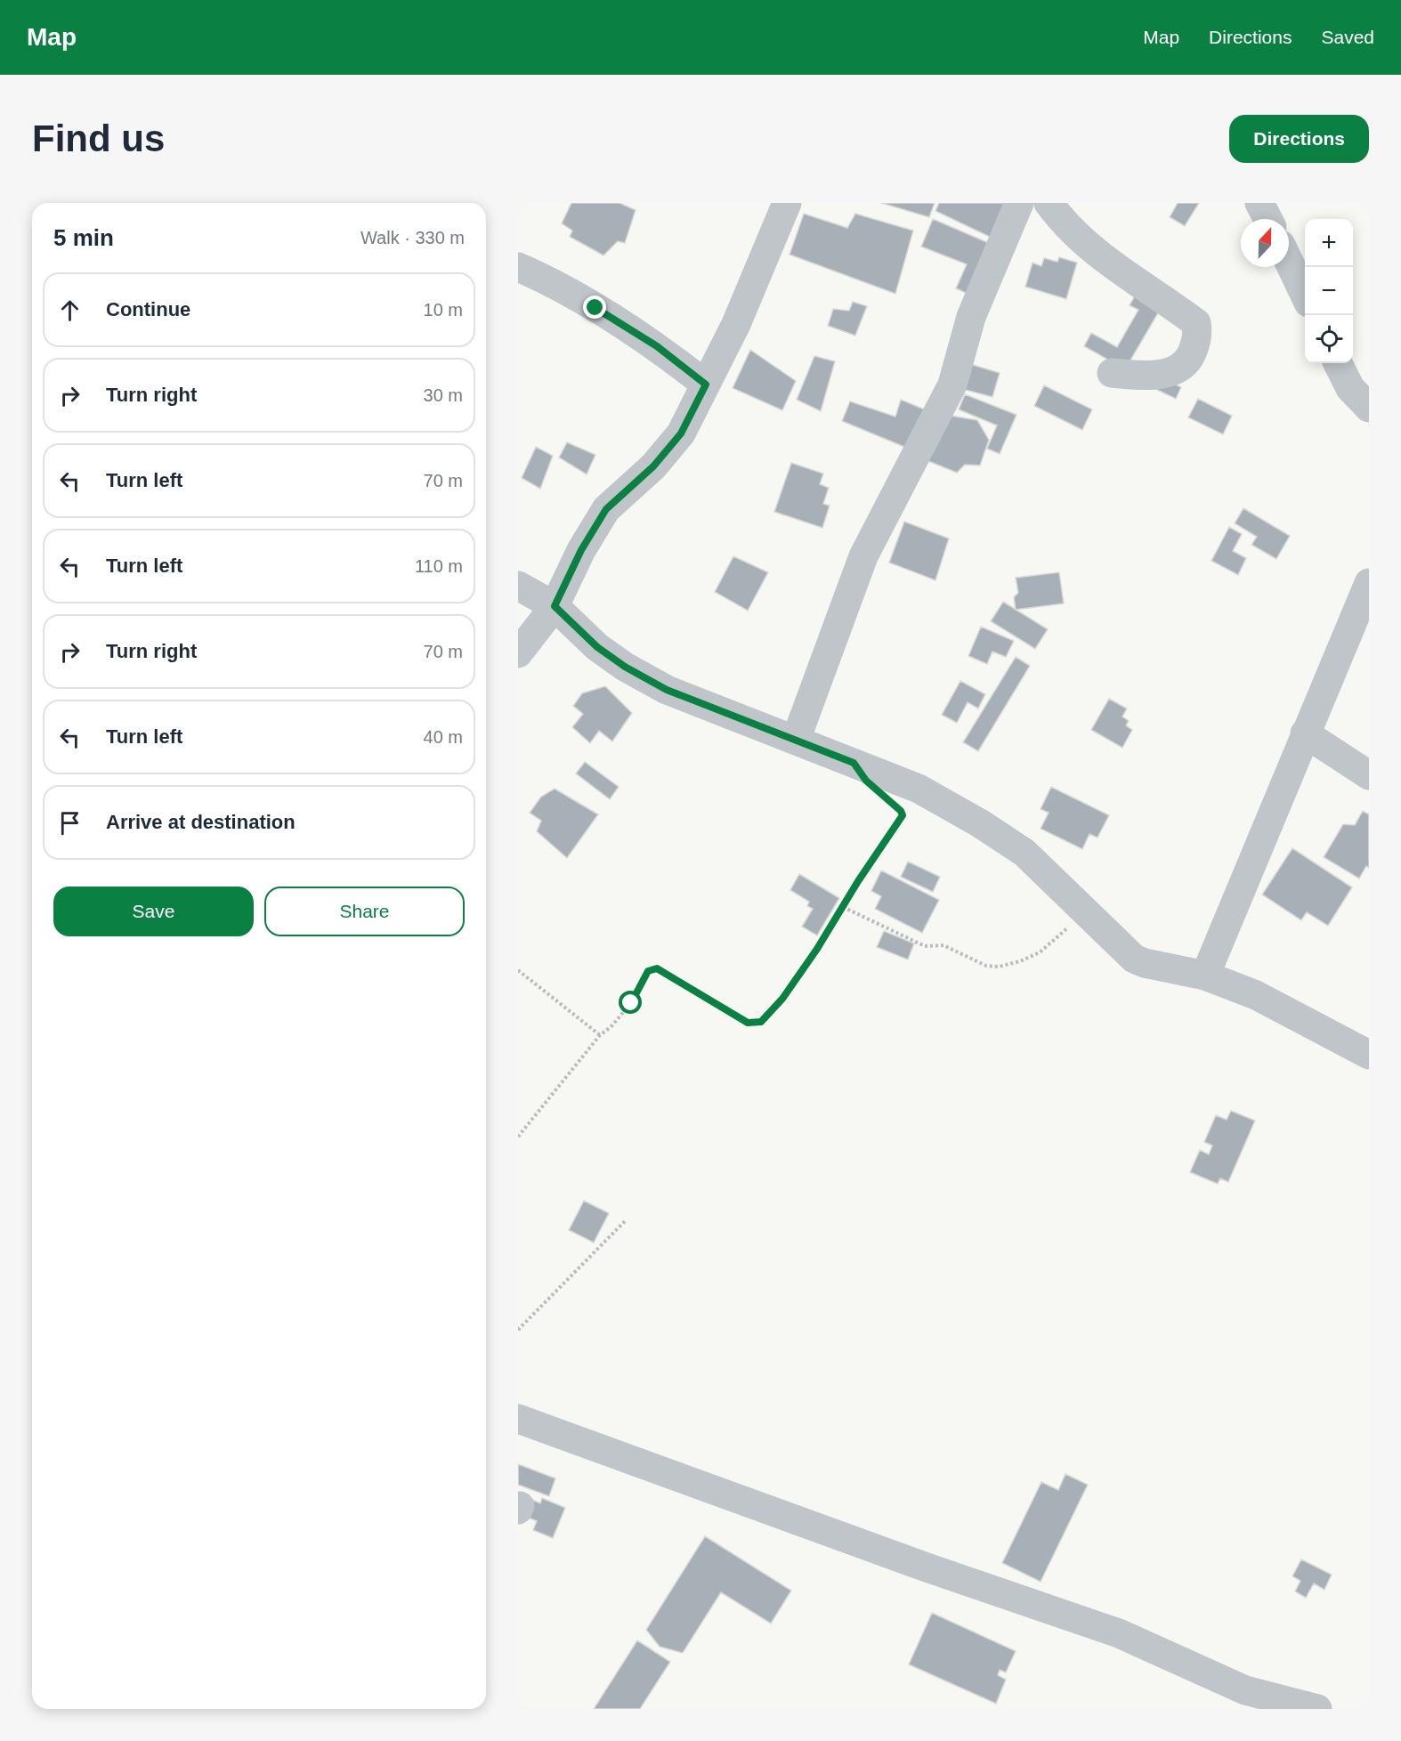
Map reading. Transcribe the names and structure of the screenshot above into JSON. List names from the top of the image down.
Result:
{
  "north": "top",
  "page": {
    "header": "Map",
    "nav": ["Map", "Directions", "Saved"],
    "buttons": [
      "Directions",
      ["Save", "Share"]
    ],
    "title": "Find us",
    "heading": ["5 min", "Walk · 330 m"],
    "map_buttons": ["+", "−"],
    "list": [
      ["Continue", "10 m"],
      ["Turn right", "30 m"],
      ["Turn left", "70 m"],
      ["Turn left", "110 m"],
      ["Turn right", "70 m"],
      ["Turn left", "40 m"],
      "Arrive at destination"
    ]
  }
}
